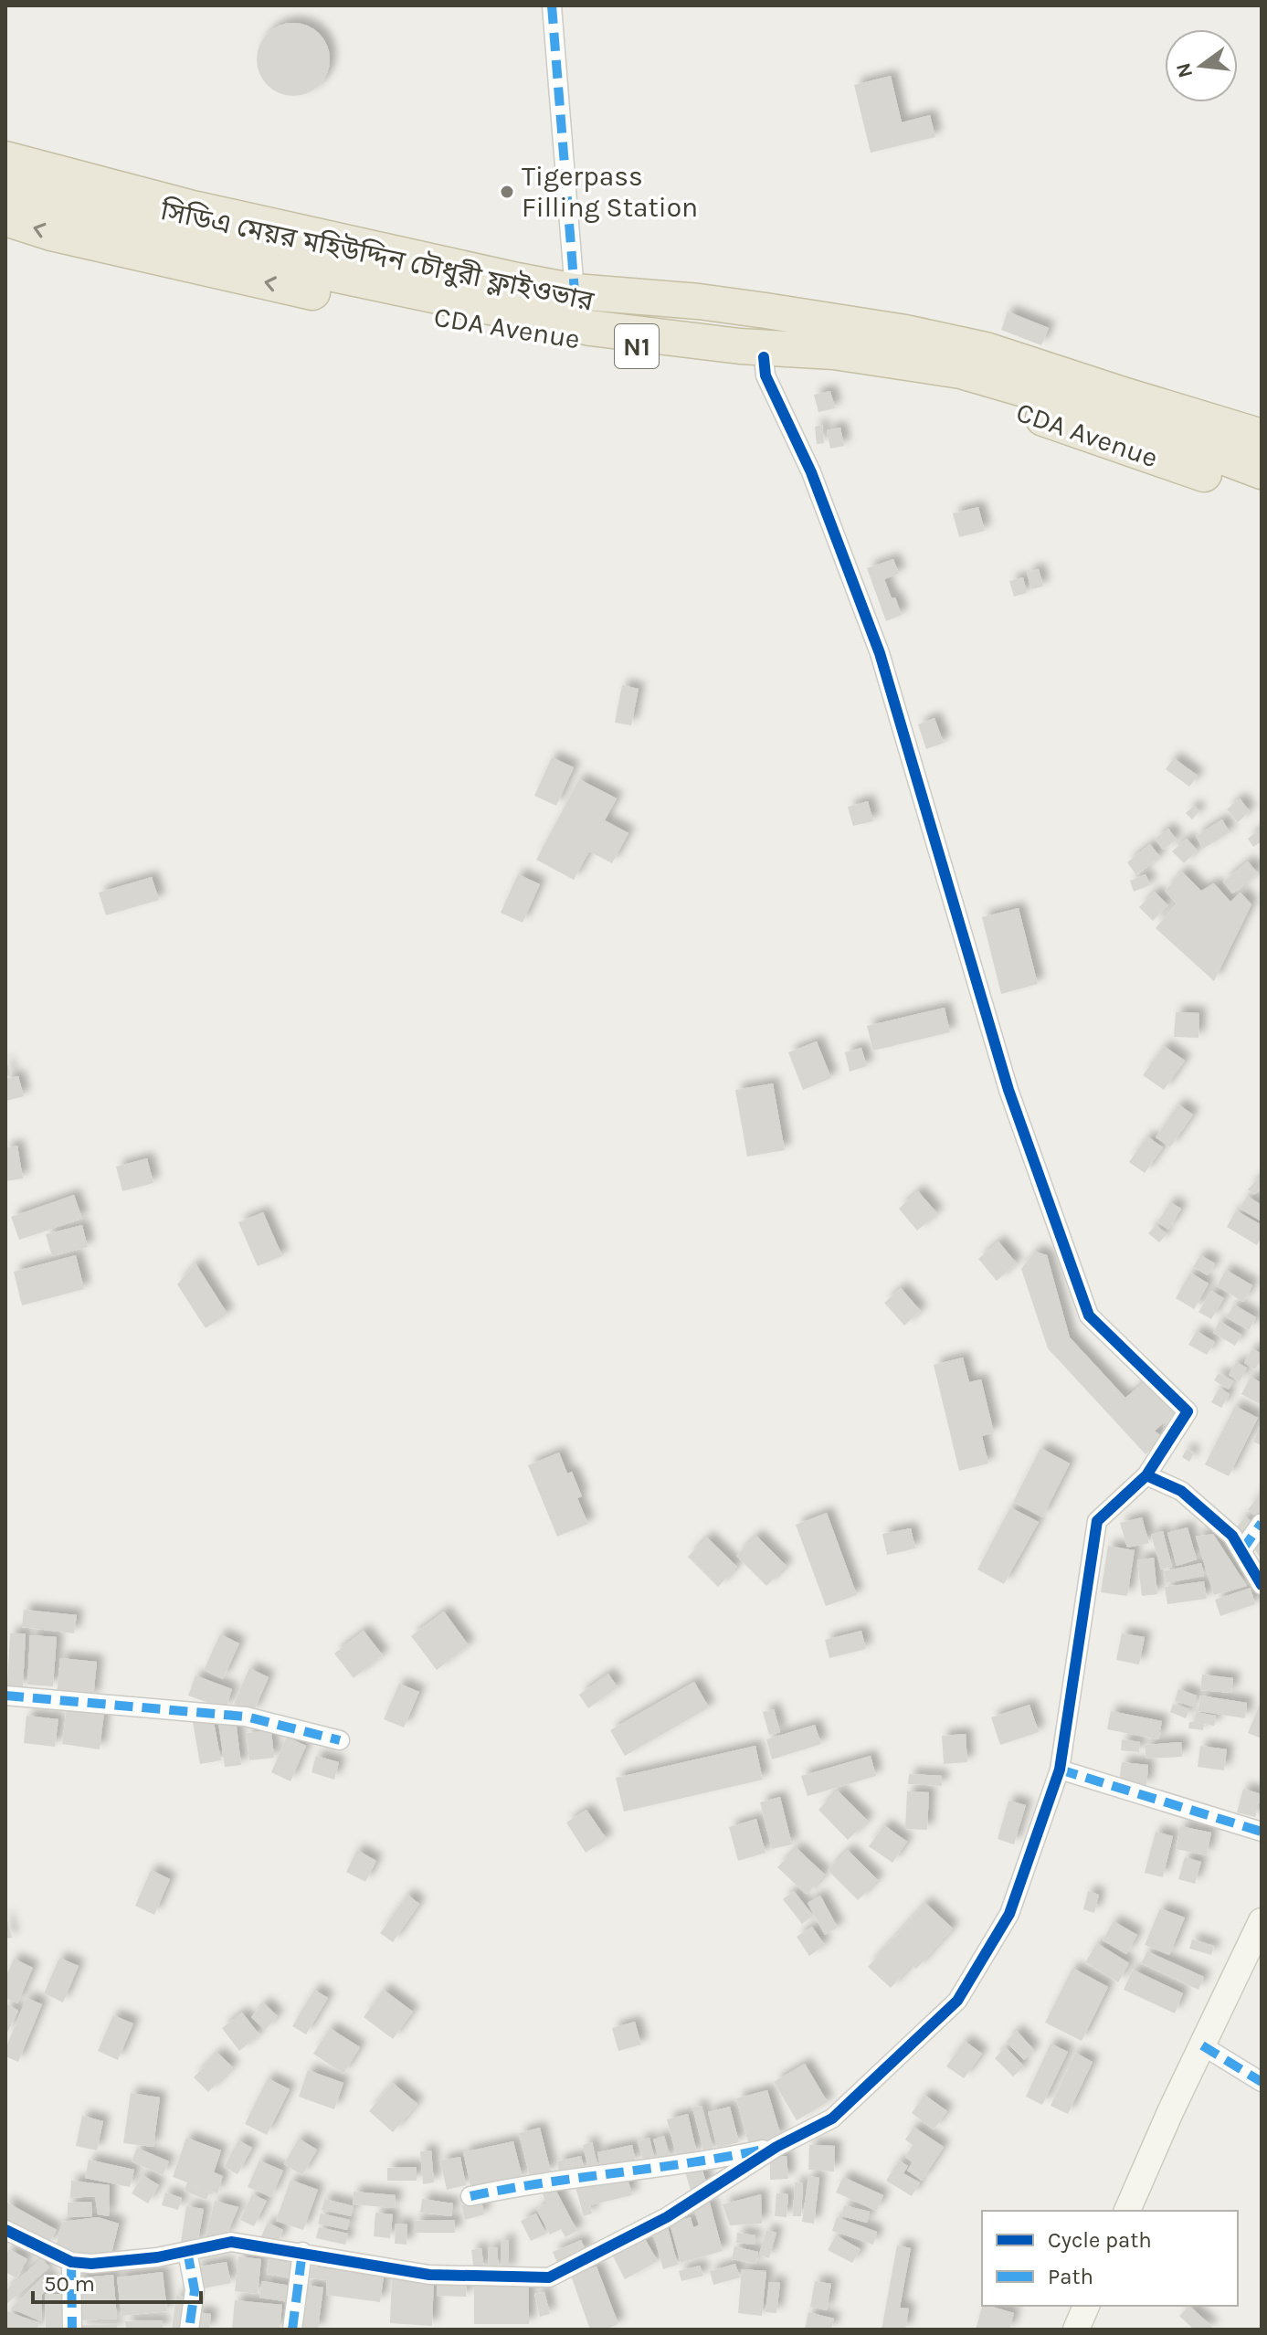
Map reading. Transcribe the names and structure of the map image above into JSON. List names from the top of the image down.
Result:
{
  "streets": {
    "highway": ["সিডিএ মেয়র মহিউদ্দিন চৌধুরী ফ্লাইওভার", "CDA Avenue", "N1"]
  },
  "places": ["Tigerpass Filling Station"],
  "legend": ["Cycle path", "Path"],
  "scale_bar": "50 m",
  "north": "left"
}
